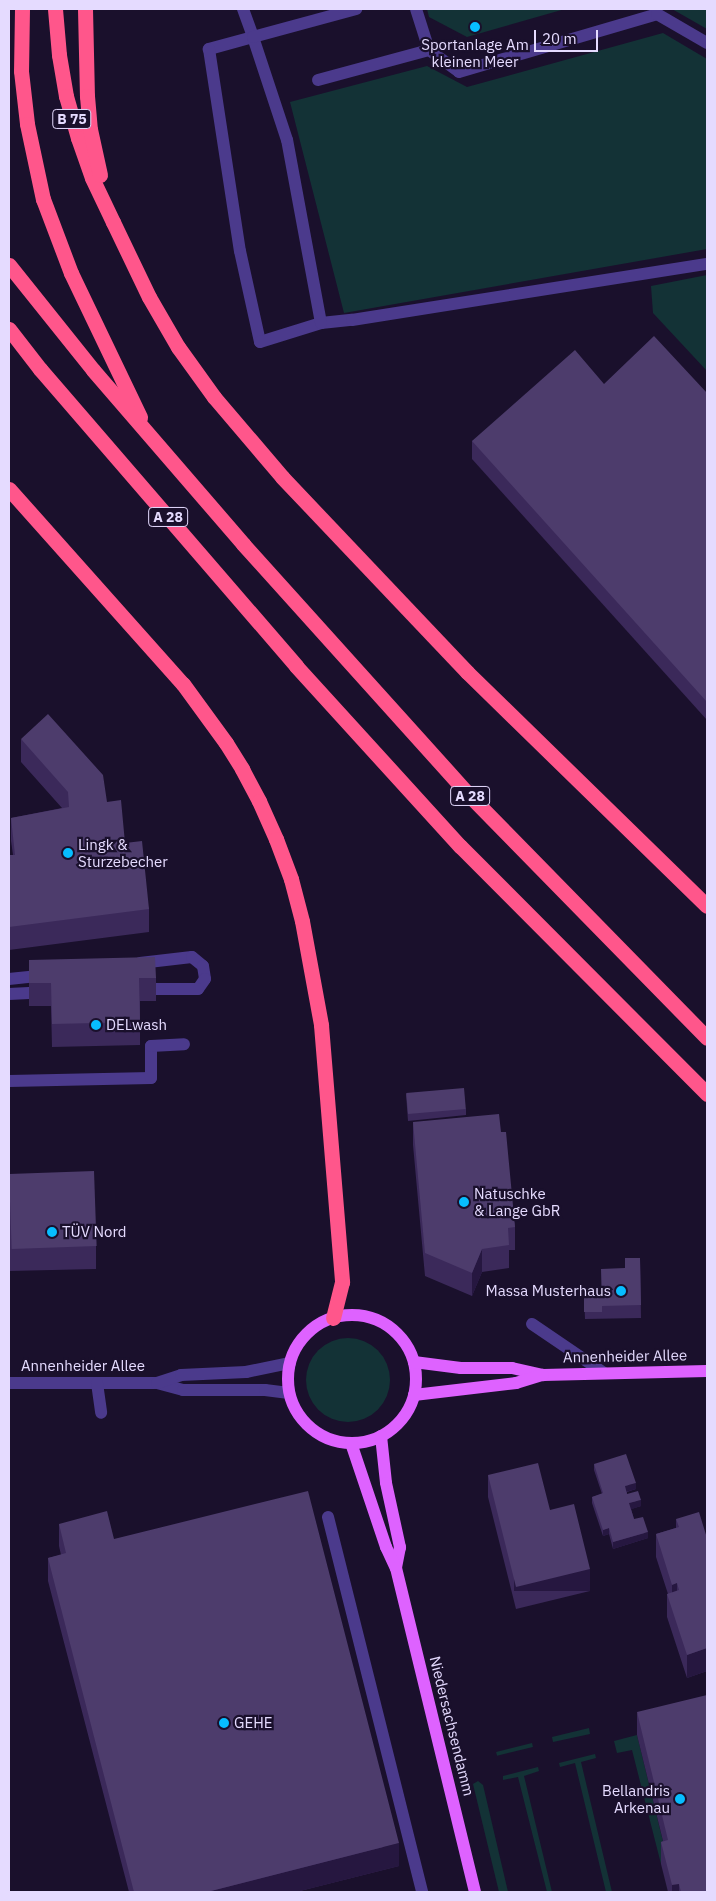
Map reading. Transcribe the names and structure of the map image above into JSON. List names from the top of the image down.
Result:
{
  "streets": {
    "highway": ["B 75", "A 28"],
    "main road": ["Annenheider Allee", "Niedersachsendamm"]
  },
  "crossings": [
    ["Annenheider Allee", "Niedersachsendamm"]
  ],
  "places": [
    "Sportanlage Am kleinen Meer",
    "Lingk & Sturzebecher",
    "DELwash",
    "Natuschke & Lange GbR",
    "TÜV Nord",
    "Massa Musterhaus",
    "GEHE",
    "Bellandris Arkenau"
  ],
  "scale_bar": "20 m"
}
